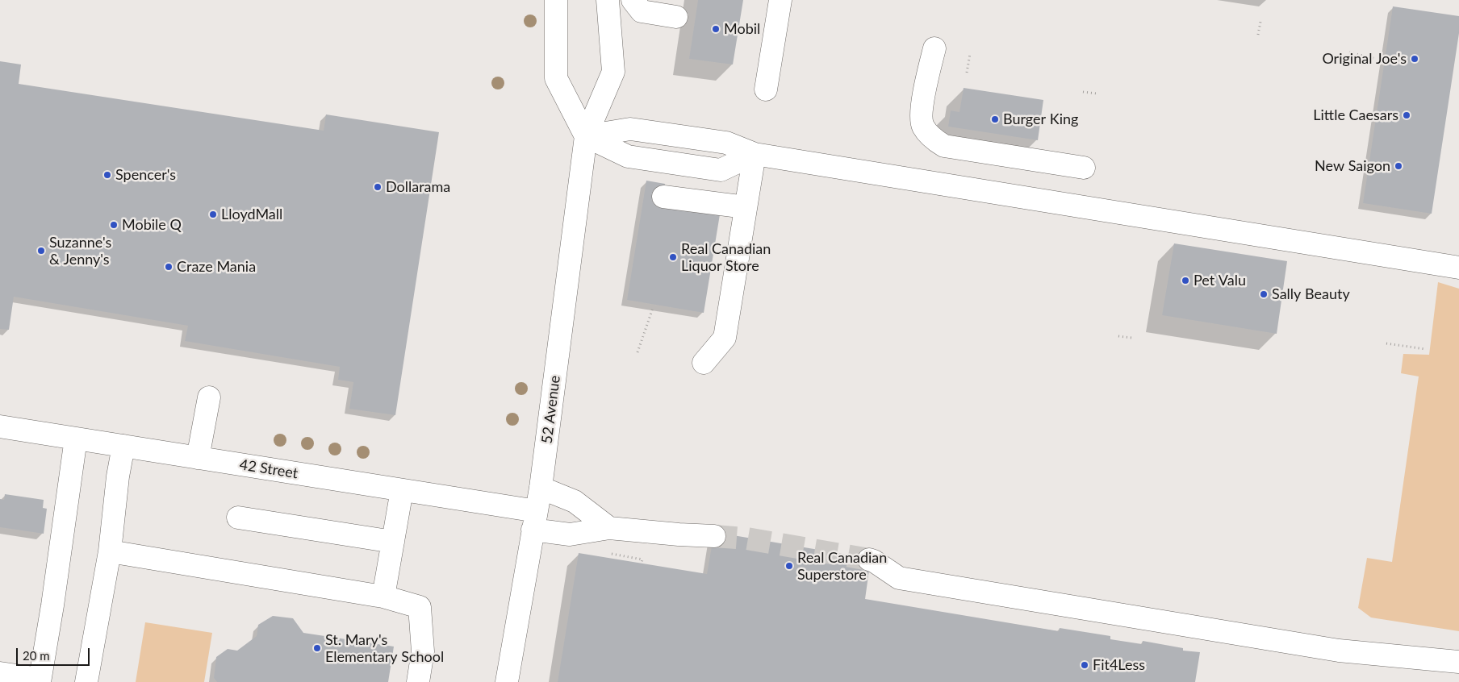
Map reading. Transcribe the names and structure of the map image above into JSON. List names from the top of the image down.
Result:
{
  "streets": {
    "street": ["52 Avenue", "42 Street"]
  },
  "crossings": [
    ["52 Avenue", "42 Street"]
  ],
  "places": [
    "Mobil",
    "Original Joe's",
    "Little Caesars",
    "Burger King",
    "New Saigon",
    "Spencer's",
    "Dollarama",
    "LloydMall",
    "Mobile Q",
    "Suzanne's & Jenny's",
    "Real Canadian Liquor Store",
    "Craze Mania",
    "Pet Valu",
    "Sally Beauty",
    "Real Canadian Superstore",
    "St. Mary's Elementary School",
    "Fit4Less"
  ],
  "scale_bar": "20 m"
}
